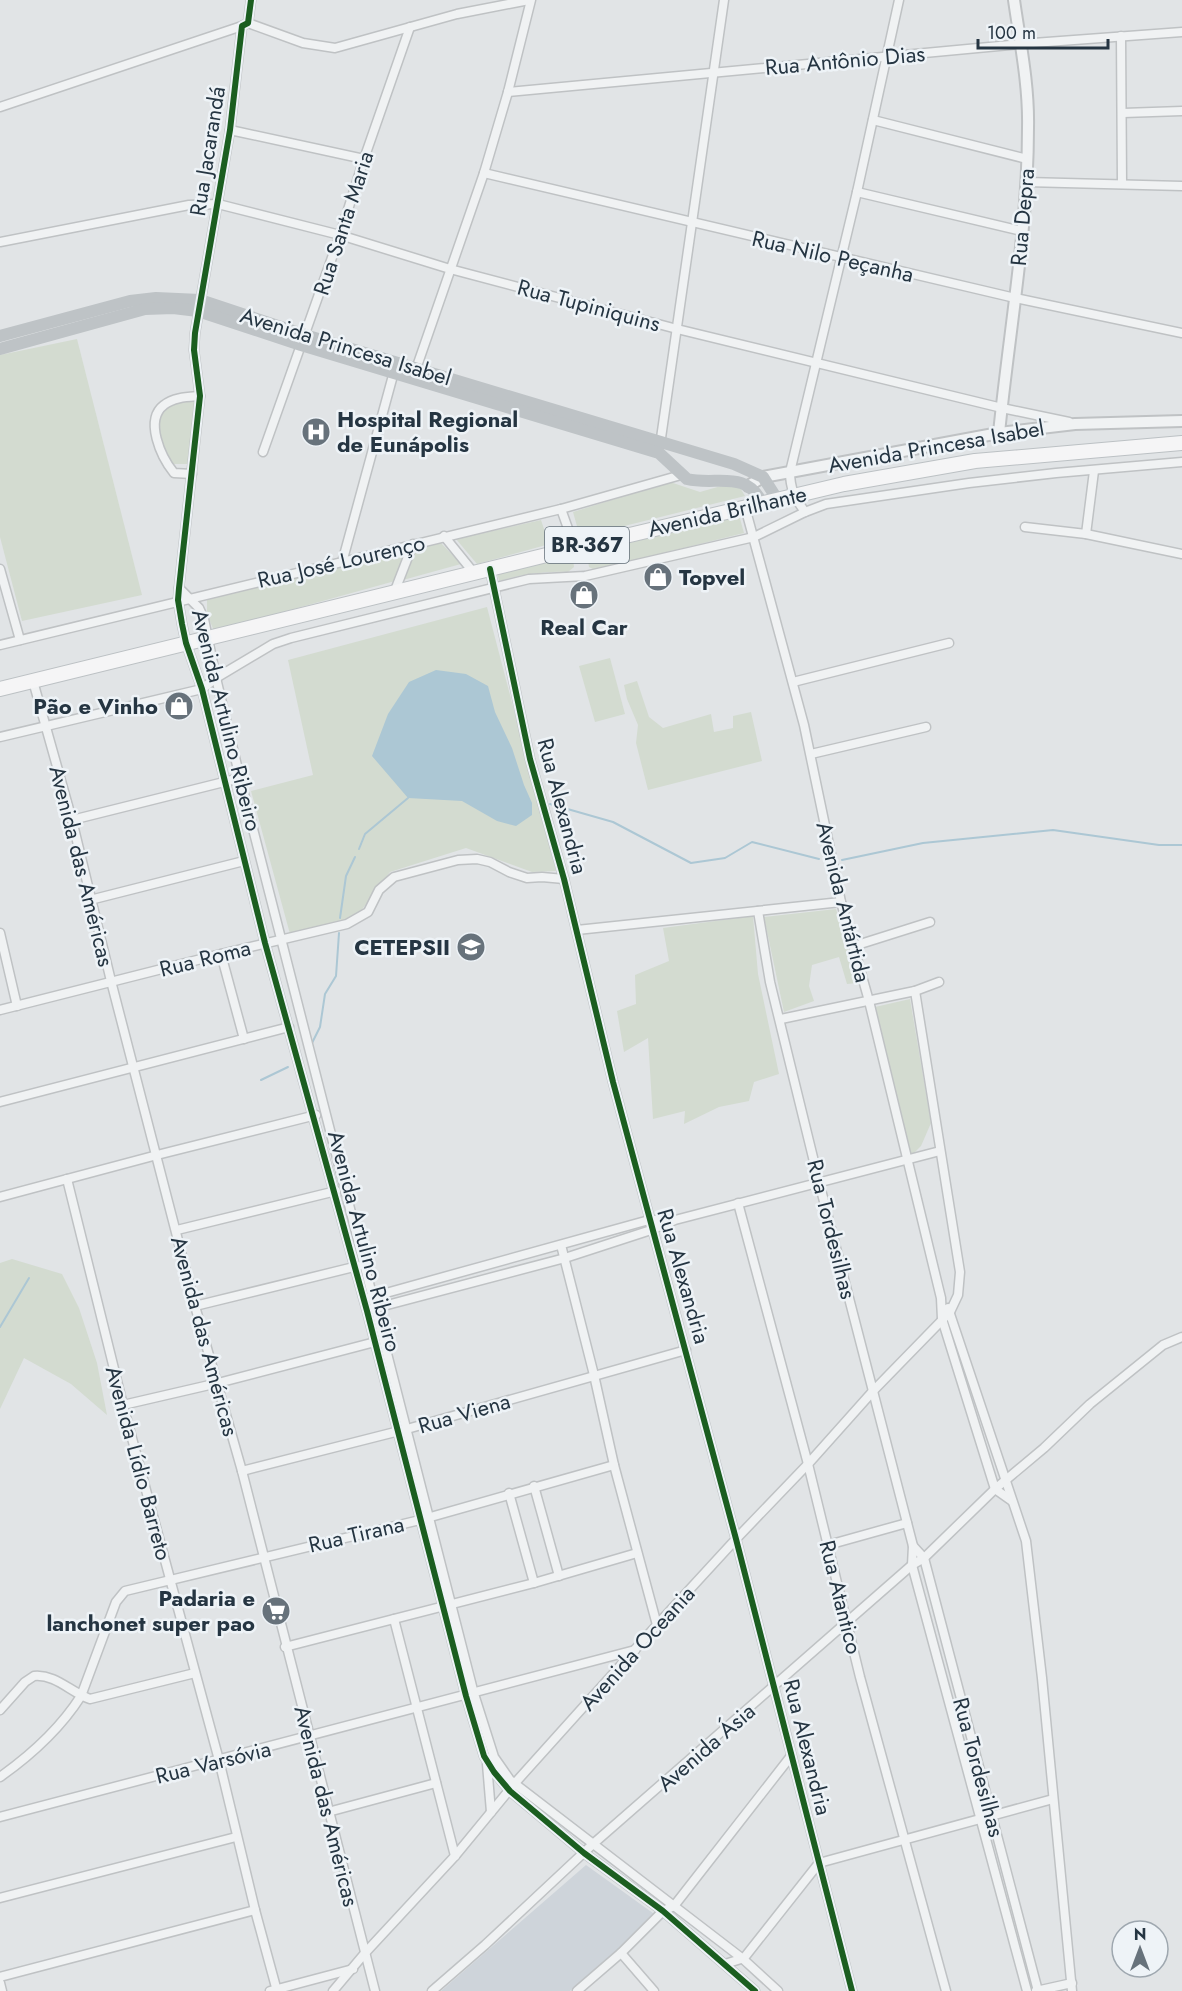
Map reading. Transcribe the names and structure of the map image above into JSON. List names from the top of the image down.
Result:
{
  "streets": {
    "main road": ["Avenida Princesa Isabel", "Avenida Brilhante", "BR-367"],
    "street": [
      "Rua Antônio Dias",
      "Rua Jacarandá",
      "Rua Depra",
      "Rua Santa Maria",
      "Rua Nilo Peçanha",
      "Rua Tupiniquins",
      "Rua José Lourenço",
      "Avenida Artulino Ribeiro",
      "Rua Alexandria",
      "Avenida das Américas",
      "Avenida Antártida",
      "Rua Roma",
      "Rua Tordesilhas",
      "Rua Viena",
      "Avenida Lídio Barreto",
      "Rua Tirana",
      "Rua Atantico",
      "Avenida Oceania",
      "Avenida Ásia",
      "Rua Varsóvia"
    ]
  },
  "crossings": [
    ["Rua Antônio Dias", "Rua Depra"],
    ["Rua Jacarandá", "Rua Tupiniquins"],
    ["Rua Jacarandá", "Avenida Princesa Isabel"],
    ["Rua Jacarandá", "Avenida Artulino Ribeiro"],
    ["Rua Depra", "Rua Nilo Peçanha"],
    ["Rua Depra", "Rua Tupiniquins"],
    ["Rua Depra", "Avenida Princesa Isabel"],
    ["Rua Santa Maria", "Rua Tupiniquins"],
    ["Rua Santa Maria", "Avenida Princesa Isabel"],
    ["Rua Tupiniquins", "Avenida Princesa Isabel"],
    ["Avenida Princesa Isabel", "Rua José Lourenço"],
    ["Avenida Brilhante", "Avenida Artulino Ribeiro"],
    ["Avenida Brilhante", "Rua Alexandria"],
    ["Avenida Brilhante", "Avenida das Américas"],
    ["Avenida Brilhante", "Avenida Antártida"],
    ["Rua José Lourenço", "Avenida Artulino Ribeiro"],
    ["Avenida Artulino Ribeiro", "Rua Roma"],
    ["Avenida Artulino Ribeiro", "Rua Viena"],
    ["Avenida Artulino Ribeiro", "Rua Tirana"],
    ["Avenida Artulino Ribeiro", "Avenida Oceania"],
    ["Avenida Artulino Ribeiro", "Avenida Ásia"],
    ["Avenida Artulino Ribeiro", "Rua Varsóvia"],
    ["Rua Alexandria", "Rua Roma"],
    ["Rua Alexandria", "Rua Viena"],
    ["Rua Alexandria", "Avenida Oceania"],
    ["Rua Alexandria", "Avenida Ásia"],
    ["Avenida das Américas", "Rua Roma"],
    ["Avenida das Américas", "Rua Viena"],
    ["Avenida das Américas", "Rua Tirana"],
    ["Avenida das Américas", "Avenida Oceania"],
    ["Avenida das Américas", "Rua Varsóvia"],
    ["Avenida Antártida", "Avenida Oceania"],
    ["Avenida Antártida", "Avenida Ásia"],
    ["Rua Tordesilhas", "Avenida Oceania"],
    ["Rua Tordesilhas", "Avenida Ásia"],
    ["Avenida Lídio Barreto", "Rua Tirana"],
    ["Avenida Lídio Barreto", "Rua Varsóvia"],
    ["Rua Atantico", "Avenida Oceania"],
    ["Rua Atantico", "Avenida Ásia"],
    ["Avenida Oceania", "Rua Varsóvia"]
  ],
  "places": {
    "hospital": ["Hospital Regional de Eunápolis"],
    "shop": ["Topvel", "Real Car", "Pão e Vinho"],
    "school or university": ["CETEPSII"],
    "supermarket": ["Padaria e lanchonet super pao"]
  },
  "scale_bar": "100 m",
  "north": "top"
}
